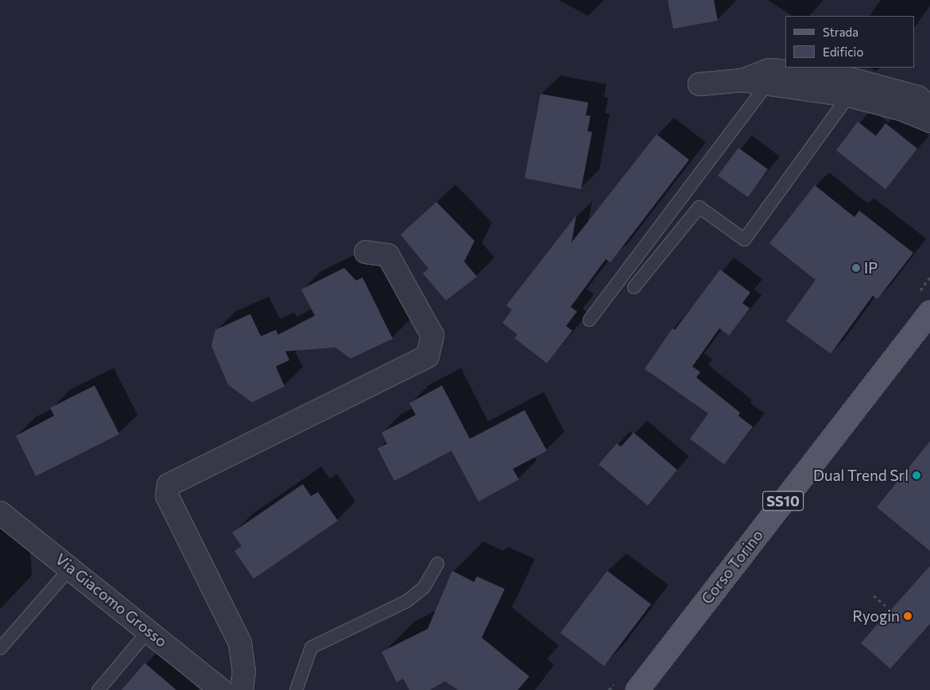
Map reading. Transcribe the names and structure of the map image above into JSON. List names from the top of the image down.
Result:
{
  "streets": {
    "main road": ["SS10", "Corso Torino"],
    "street": ["Via Giacomo Grosso"]
  },
  "places": ["IP", "Dual Trend Srl", "Ryogin"],
  "legend": ["Strada", "Edificio"]
}
